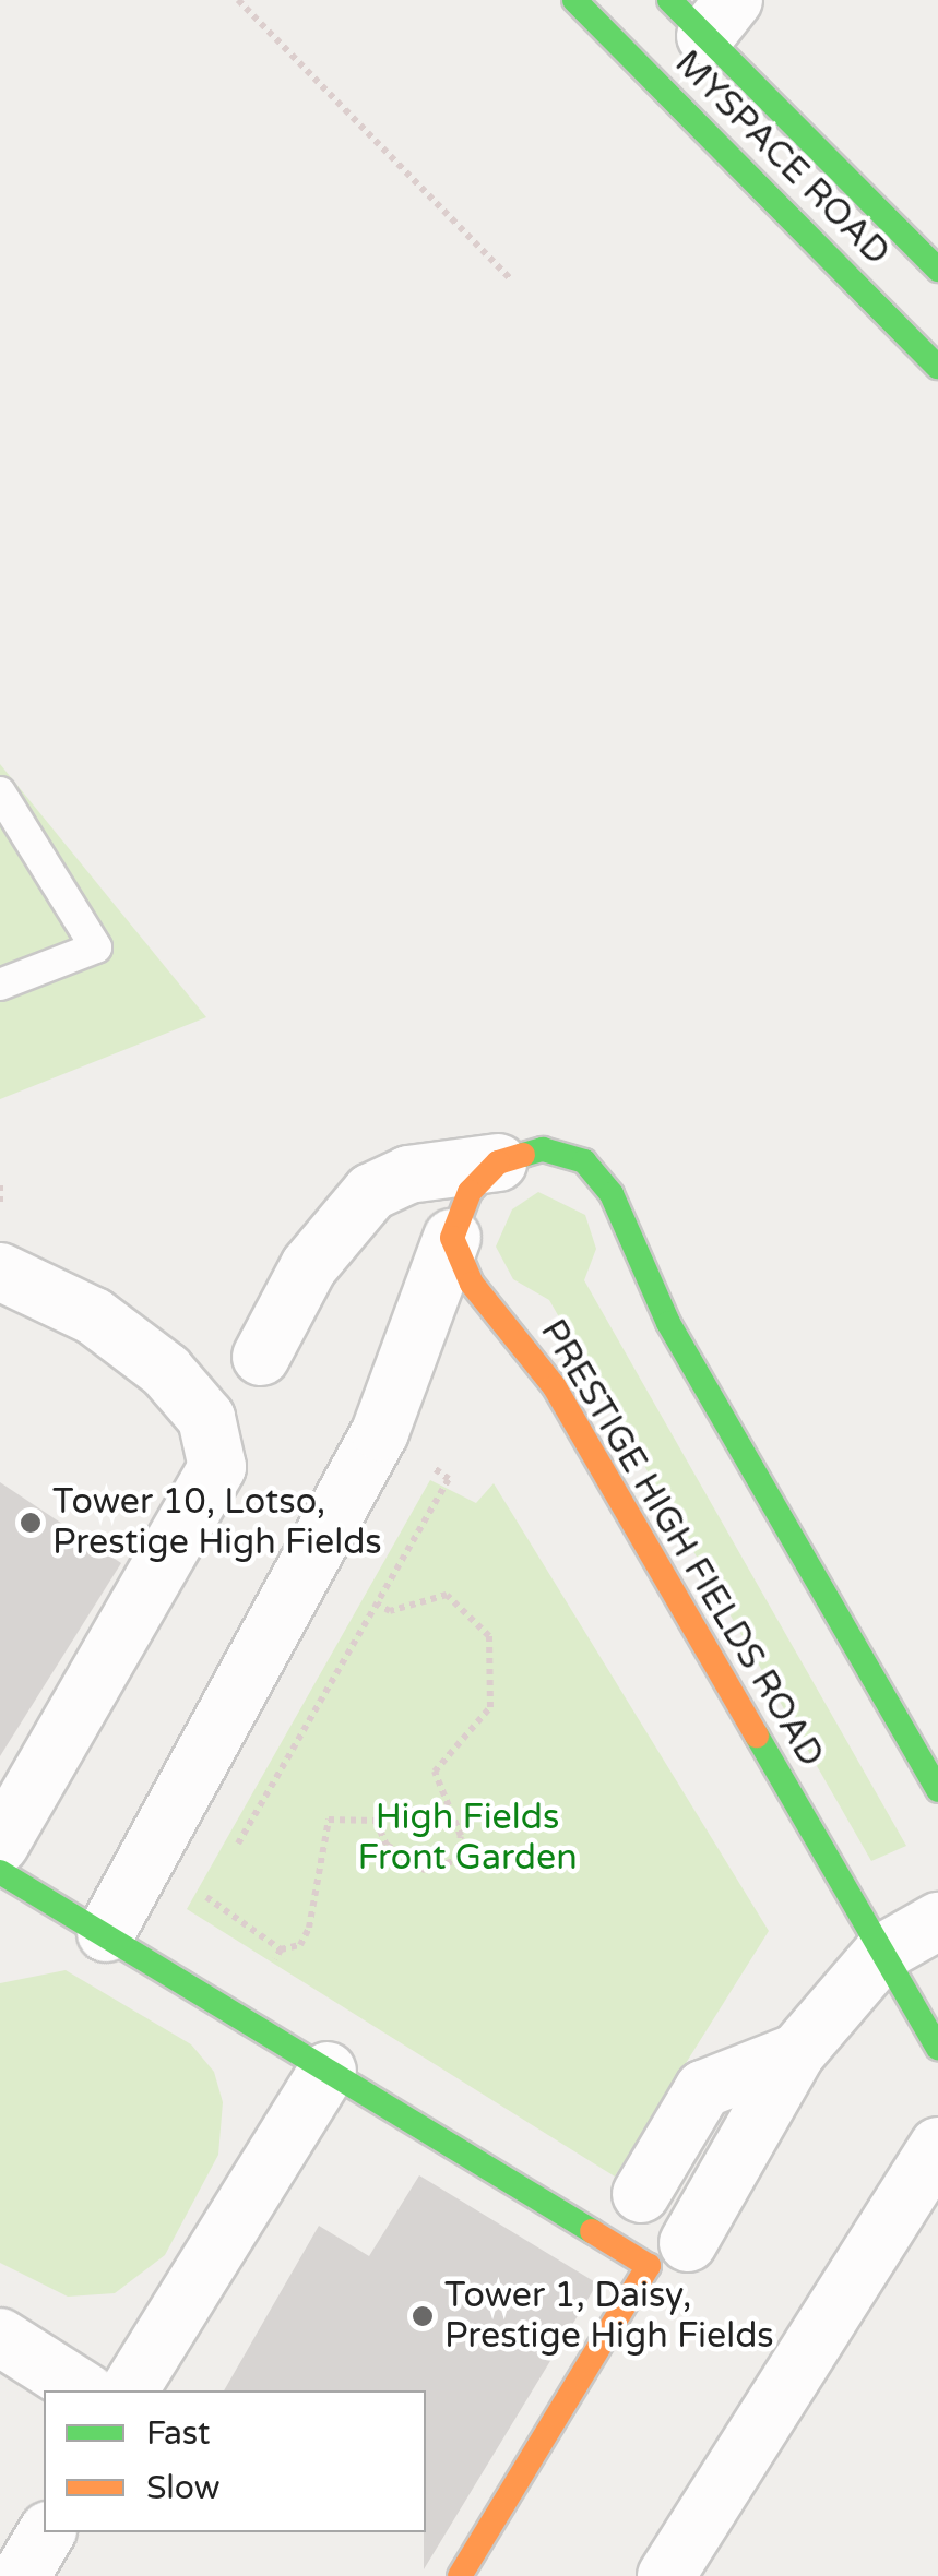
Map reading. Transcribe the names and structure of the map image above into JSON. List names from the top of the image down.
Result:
{
  "streets": {
    "street": ["MYSPACE ROAD", "PRESTIGE HIGH FIELDS ROAD"]
  },
  "parks": ["High Fields Front Garden"],
  "places": ["Tower 10, Lotso, Prestige High Fields", "Tower 1, Daisy, Prestige High Fields"],
  "legend": ["Fast", "Slow"]
}
